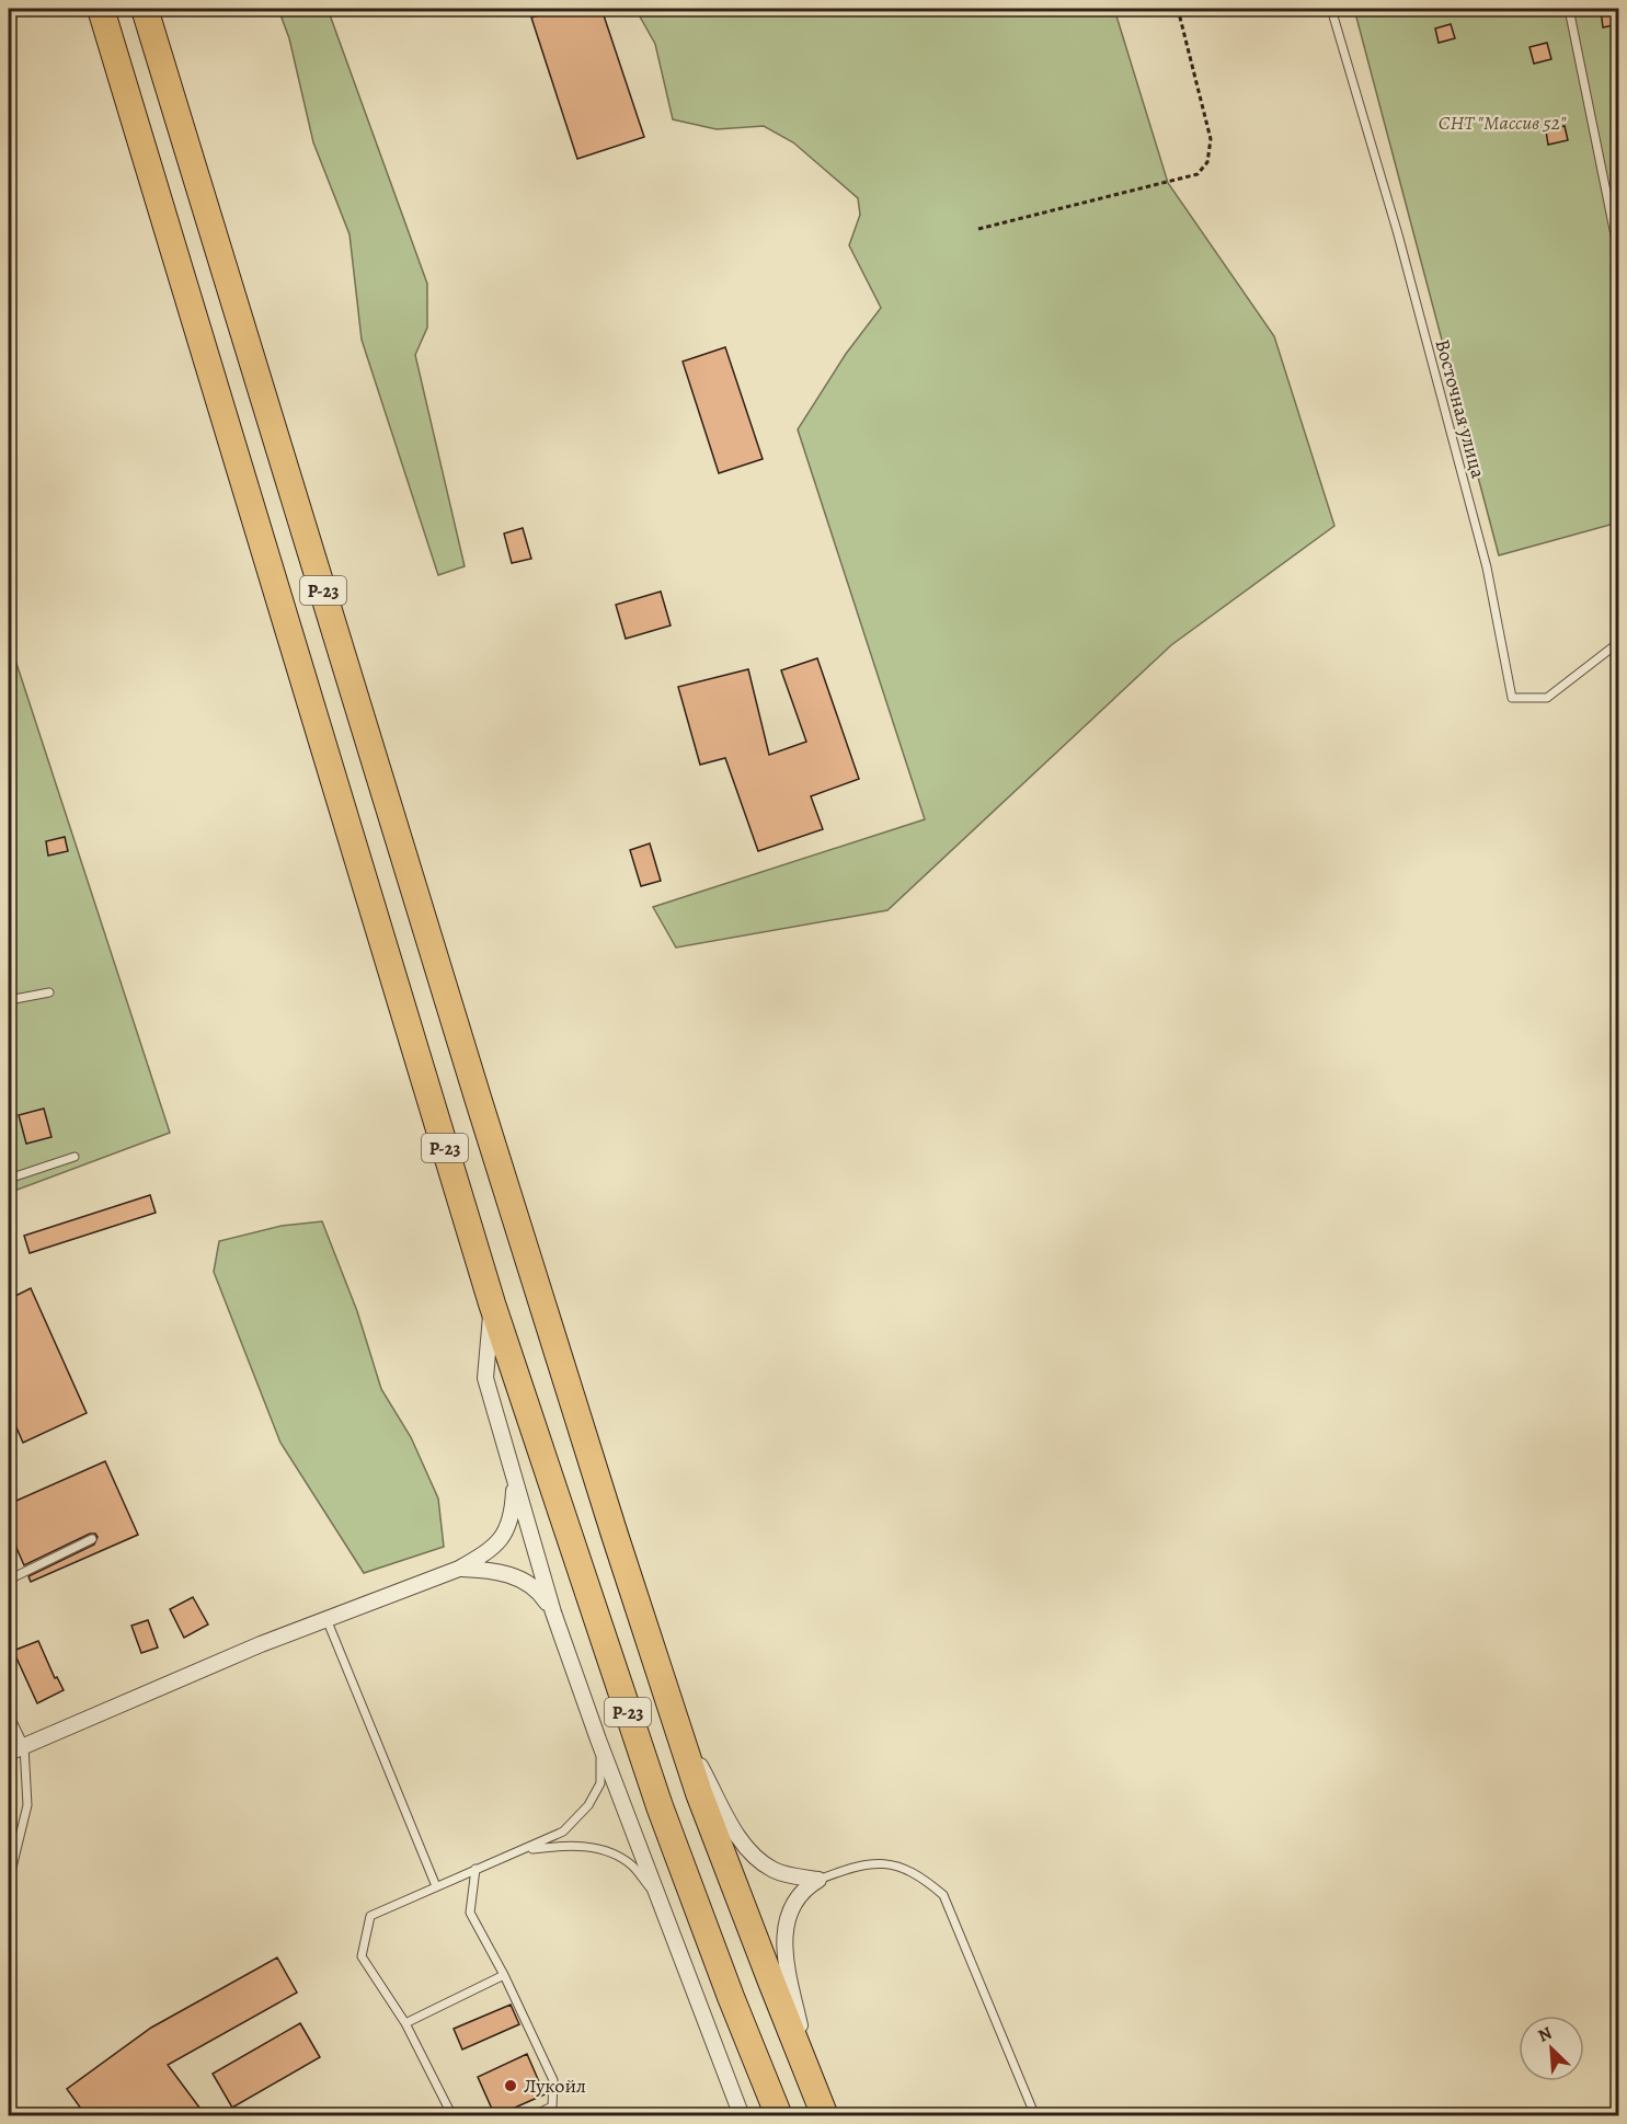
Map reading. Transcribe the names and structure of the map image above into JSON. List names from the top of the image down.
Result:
{
  "streets": {
    "highway": ["Р-23"],
    "lane": ["Восточная улица"]
  },
  "parks": ["СНТ \"Массив 52\""],
  "places": ["Лукойл"],
  "north": "top left"
}
